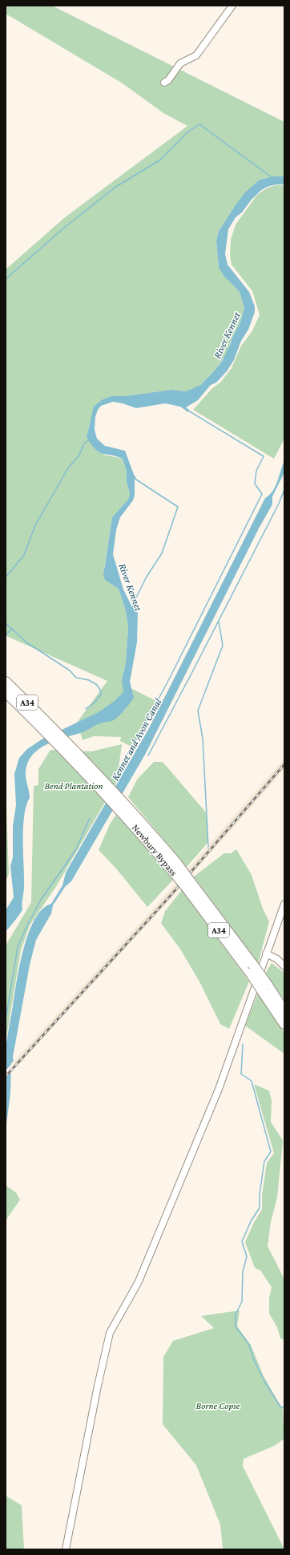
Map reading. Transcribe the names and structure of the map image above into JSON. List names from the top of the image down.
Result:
{
  "streets": {
    "highway": ["A34", "Newbury Bypass"]
  },
  "water": ["River Kennet", "Kennet and Avon Canal"],
  "parks": ["Bend Plantation", "Borne Copse"]
}
